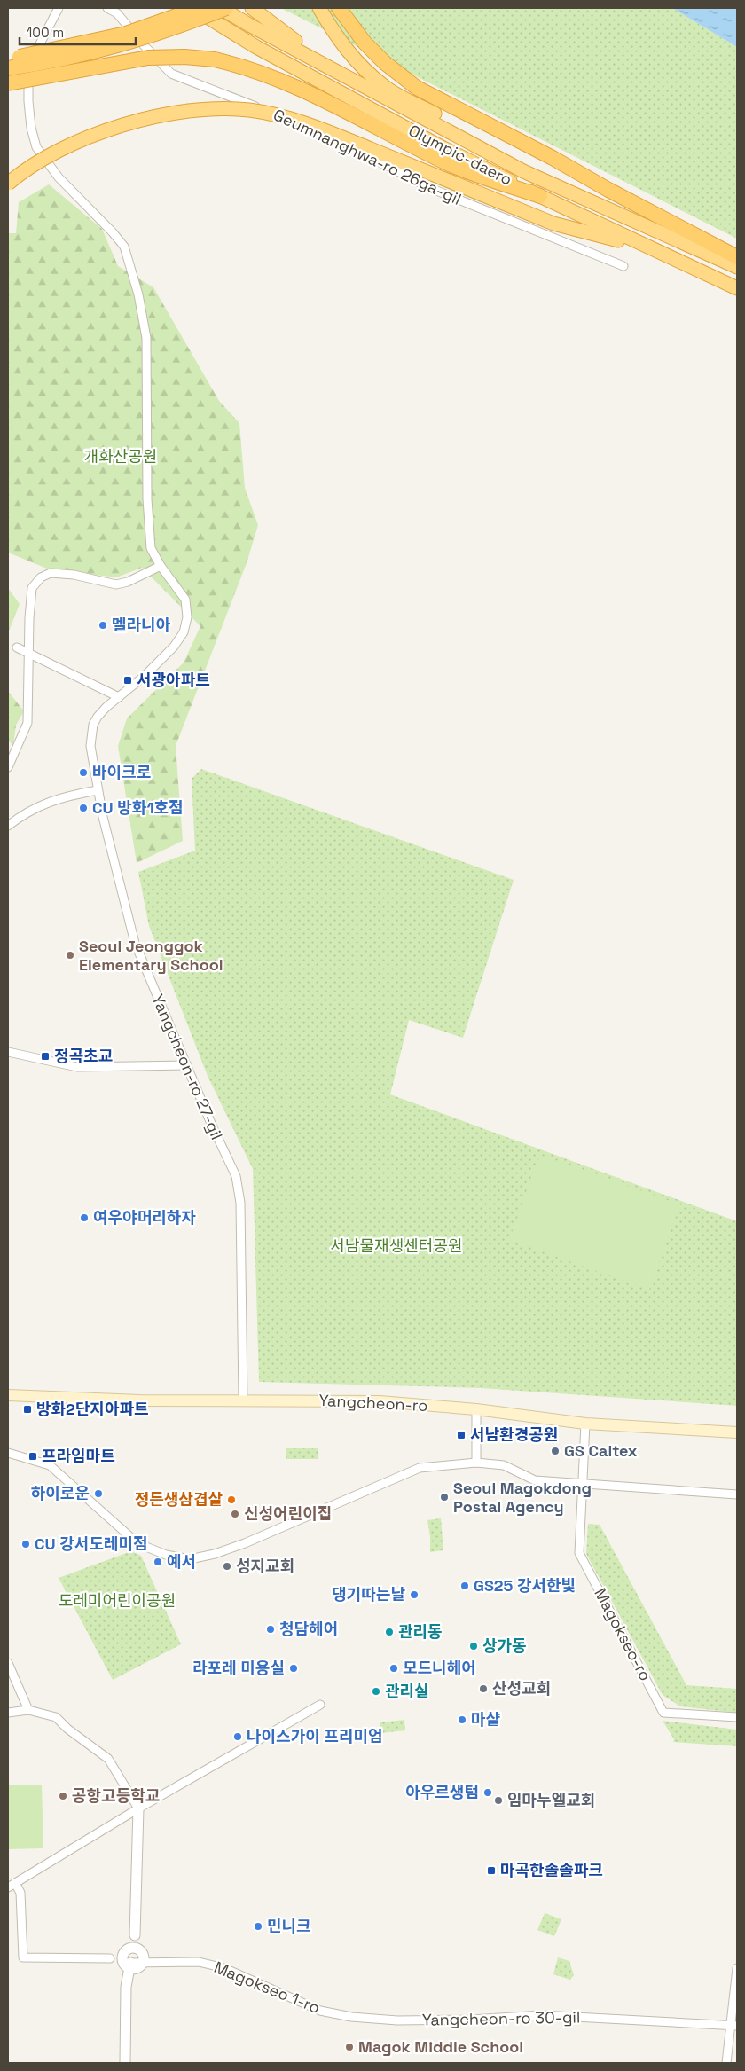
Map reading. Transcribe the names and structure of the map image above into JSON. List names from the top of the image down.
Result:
{
  "streets": {
    "highway": ["Olympic-daero"],
    "main road": ["Yangcheon-ro"],
    "street": [
      "Geumnanghwa-ro 26ga-gil",
      "Yangcheon-ro 27-gil",
      "Magokseo-ro",
      "Magokseo 1-ro",
      "Yangcheon-ro 30-gil"
    ]
  },
  "crossings": [
    ["Yangcheon-ro 27-gil", "Yangcheon-ro"],
    ["Yangcheon-ro", "Magokseo-ro"],
    ["Magokseo 1-ro", "Yangcheon-ro 30-gil"]
  ],
  "parks": ["개화산공원", "서남물재생센터공원", "도레미어린이공원"],
  "places": {
    "other": [
      "멜라니아",
      "바이크로",
      "CU 방화1호점",
      "Seoul Jeonggok Elementary School",
      "여우야머리하자",
      "GS Caltex",
      "하이로운",
      "Seoul Magokdong Postal Agency",
      "정든생삼겹살",
      "신성어린이집",
      "CU 강서도레미점",
      "예서",
      "성지교회",
      "GS25 강서한빛",
      "댕기따는날",
      "청담헤어",
      "관리동",
      "상가동",
      "라포레 미용실",
      "모드니헤어",
      "산성교회",
      "관리실",
      "마샬",
      "나이스가이 프리미엄",
      "아우르생텀",
      "공항고등학교",
      "임마누엘교회",
      "민니크",
      "Magok Middle School"
    ],
    "transit": [
      "서광아파트",
      "정곡초교",
      "방화2단지아파트",
      "서남환경공원",
      "프라임마트",
      "마곡한솔솔파크"
    ]
  },
  "scale_bar": "100 m"
}
